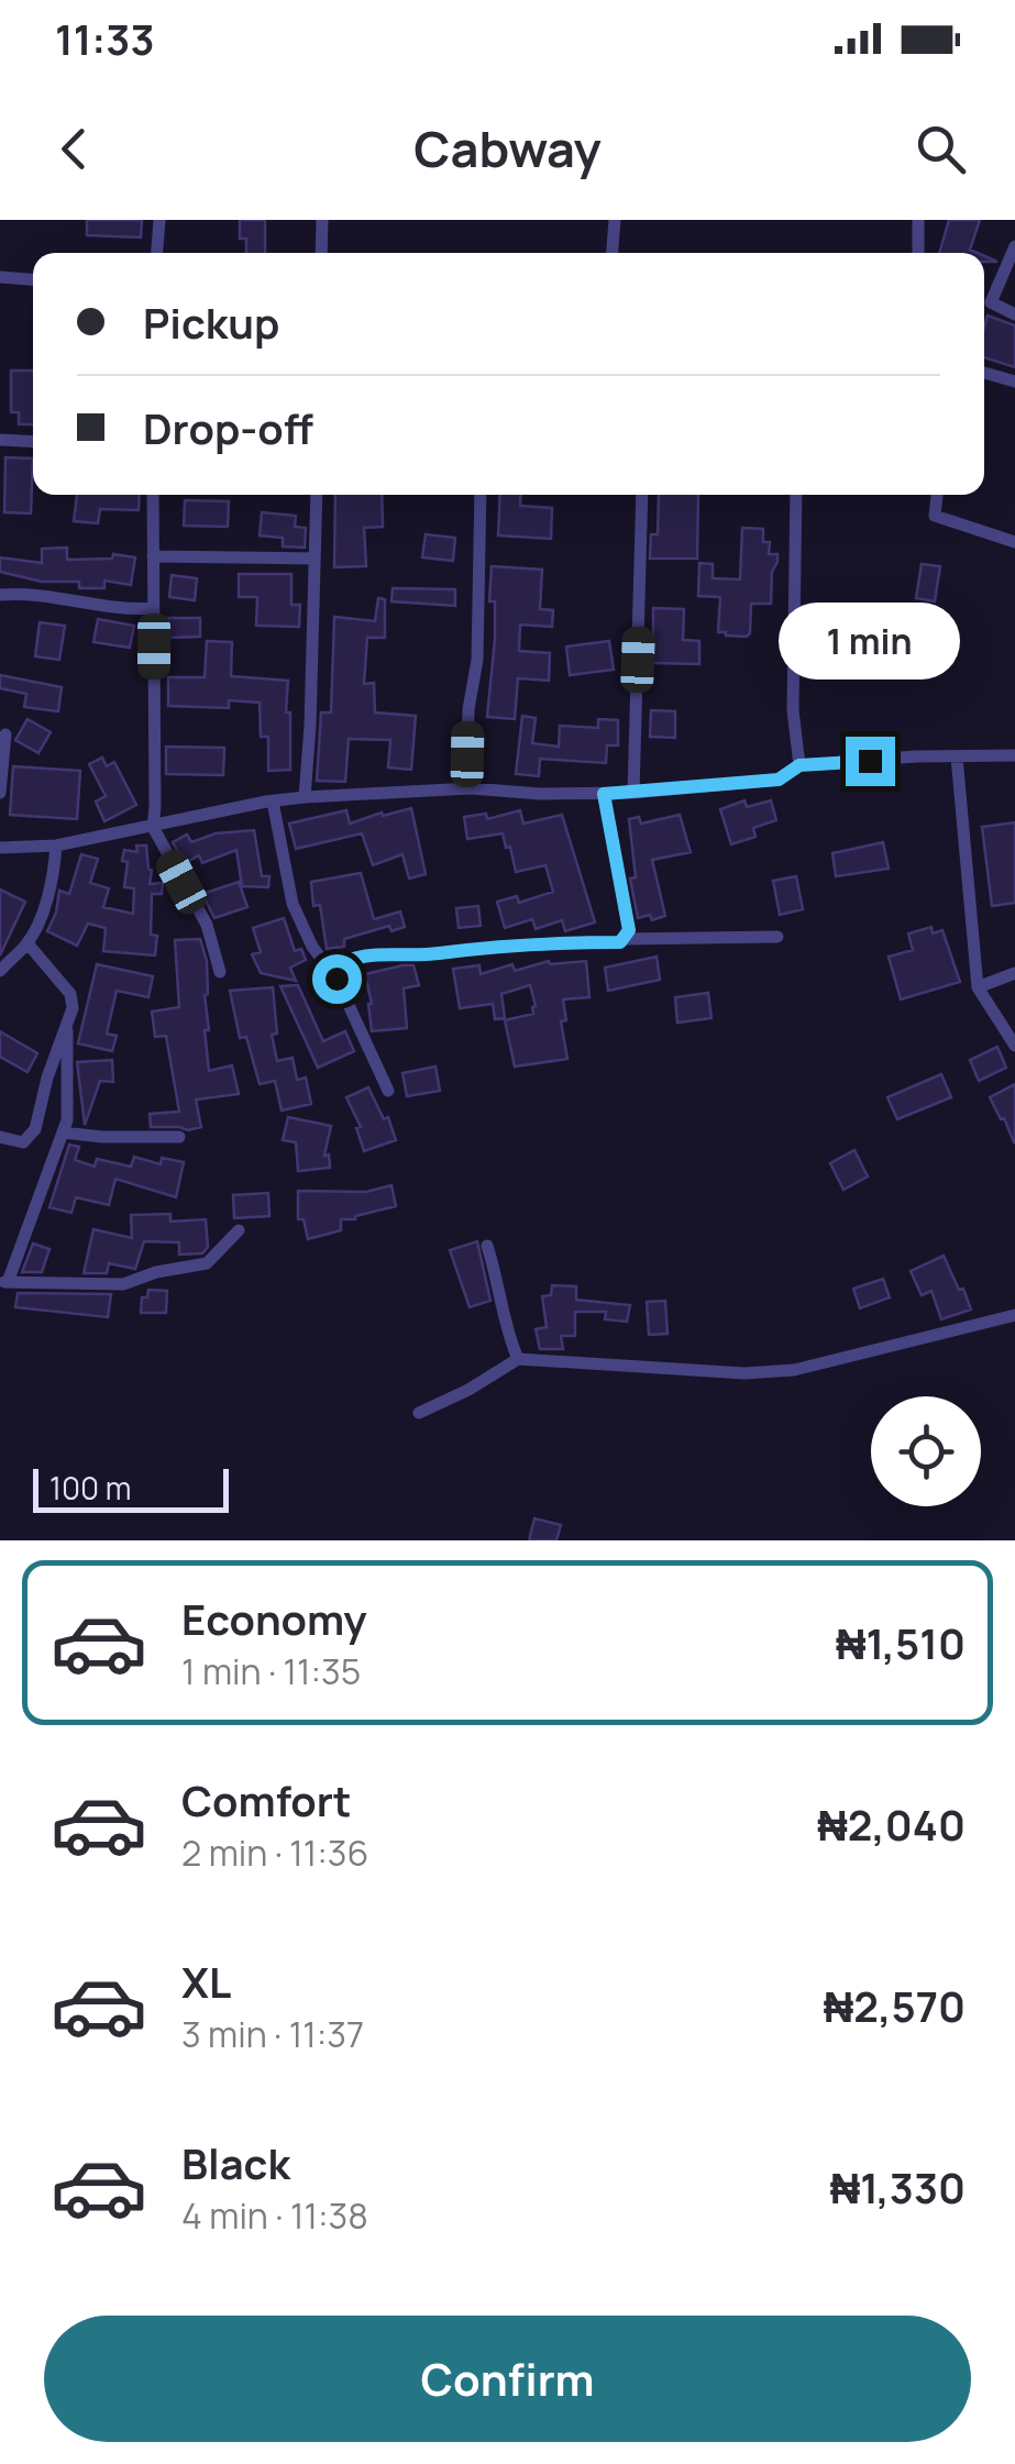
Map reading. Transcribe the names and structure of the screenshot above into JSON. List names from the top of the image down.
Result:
{
  "scale_bar": "100 m",
  "page": {
    "status": "11:33",
    "header": "Cabway",
    "banner": ["Pickup", "Drop-off"],
    "bubble": "1 min",
    "scale": "100 m",
    "list": [
      {
        "name": "Economy",
        "note": "1 min · 11:35",
        "value": "₦1,510"
      },
      {
        "name": "Comfort",
        "note": "2 min · 11:36",
        "value": "₦2,040"
      },
      {
        "name": "XL",
        "note": "3 min · 11:37",
        "value": "₦2,570"
      },
      {
        "name": "Black",
        "note": "4 min · 11:38",
        "value": "₦1,330"
      }
    ],
    "buttons": "Confirm"
  }
}
